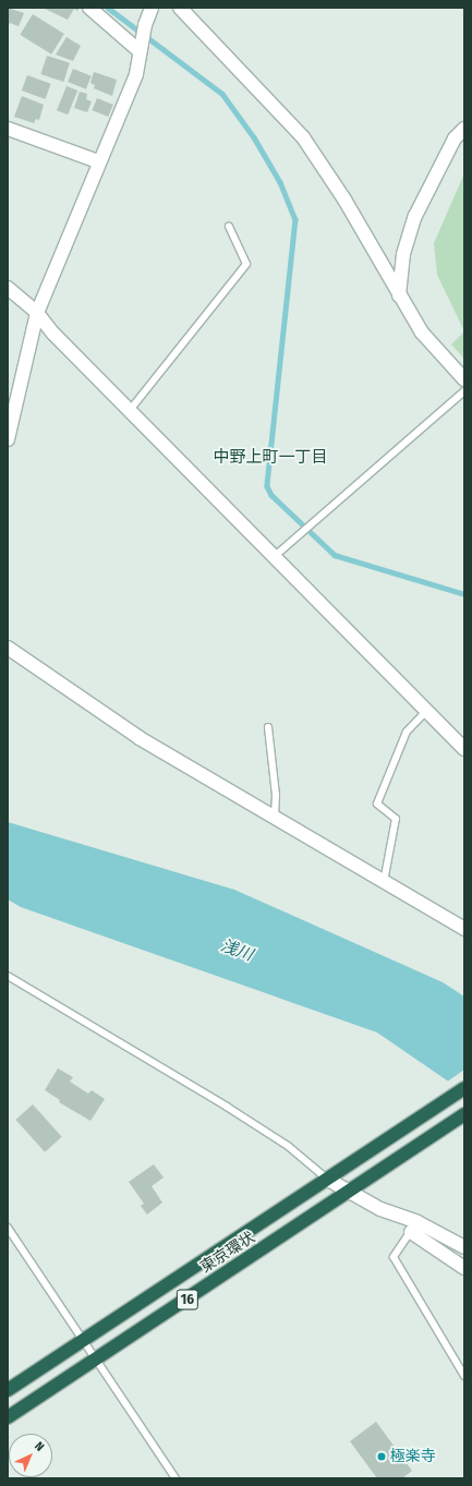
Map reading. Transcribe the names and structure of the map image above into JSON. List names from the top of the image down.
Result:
{
  "streets": {
    "highway": ["東京環状", "16"]
  },
  "districts": ["中野上町一丁目"],
  "water": ["浅川"],
  "places": ["極楽寺"],
  "north": "top right"
}
